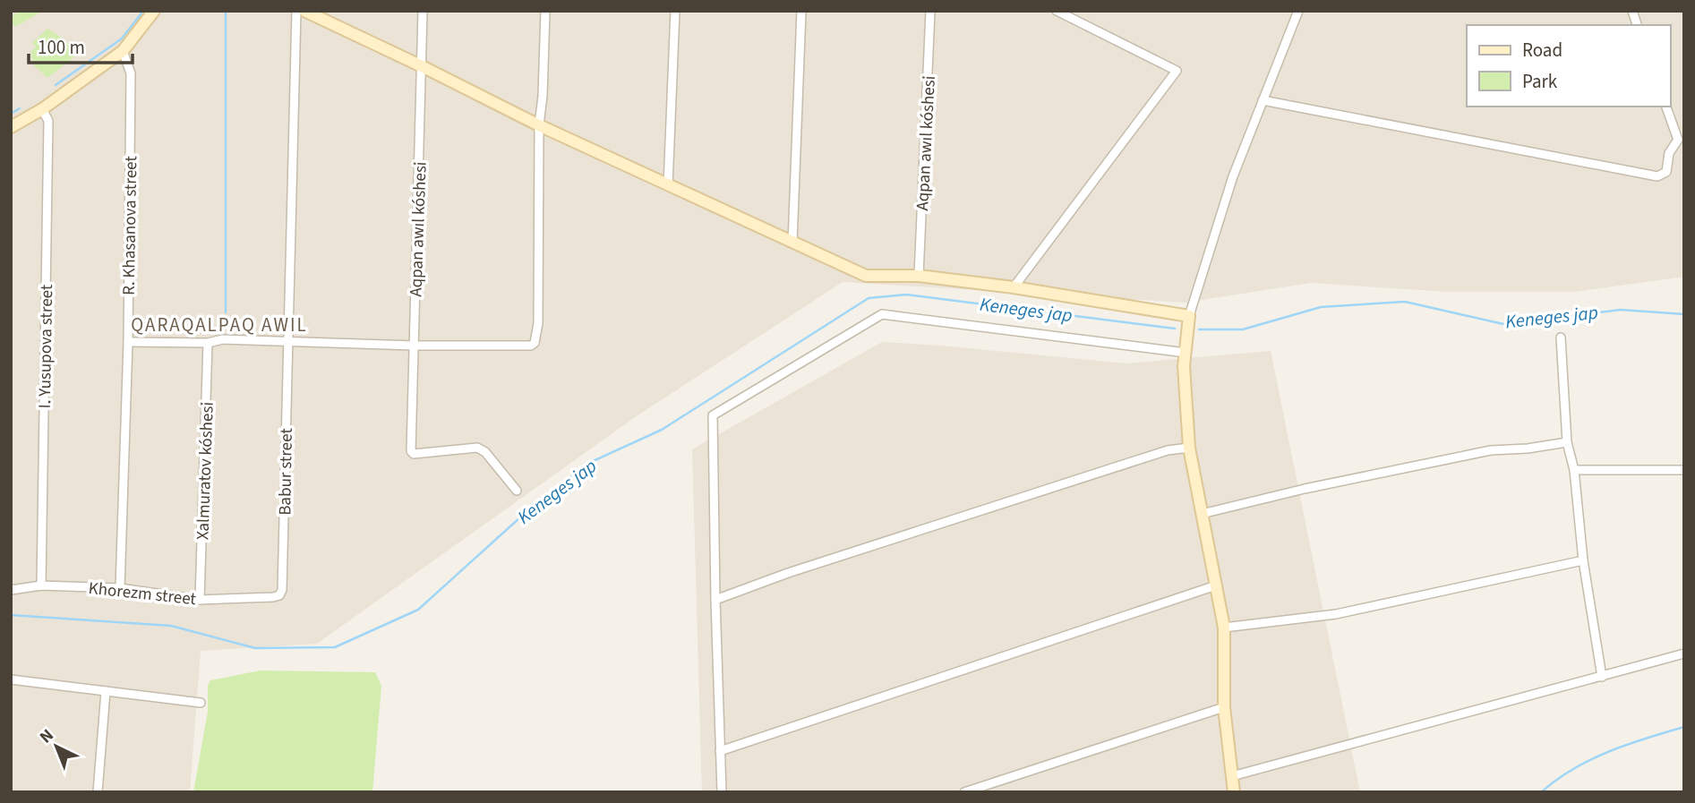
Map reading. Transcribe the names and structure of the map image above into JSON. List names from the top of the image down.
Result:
{
  "streets": {
    "street": [
      "Aqpan awıl kóshesi",
      "R. Khasanova street",
      "I. Yusupova street",
      "Xalmuratov kóshesi",
      "Babur street",
      "Khorezm street"
    ]
  },
  "crossings": [
    ["R. Khasanova street", "Khorezm street"],
    ["I. Yusupova street", "Khorezm street"],
    ["Xalmuratov kóshesi", "Khorezm street"],
    ["Babur street", "Khorezm street"]
  ],
  "districts": ["QARAQALPAQ AWIL"],
  "water": ["Keneges jap"],
  "legend": ["Road", "Park"],
  "scale_bar": "100 m",
  "north": "top left"
}
